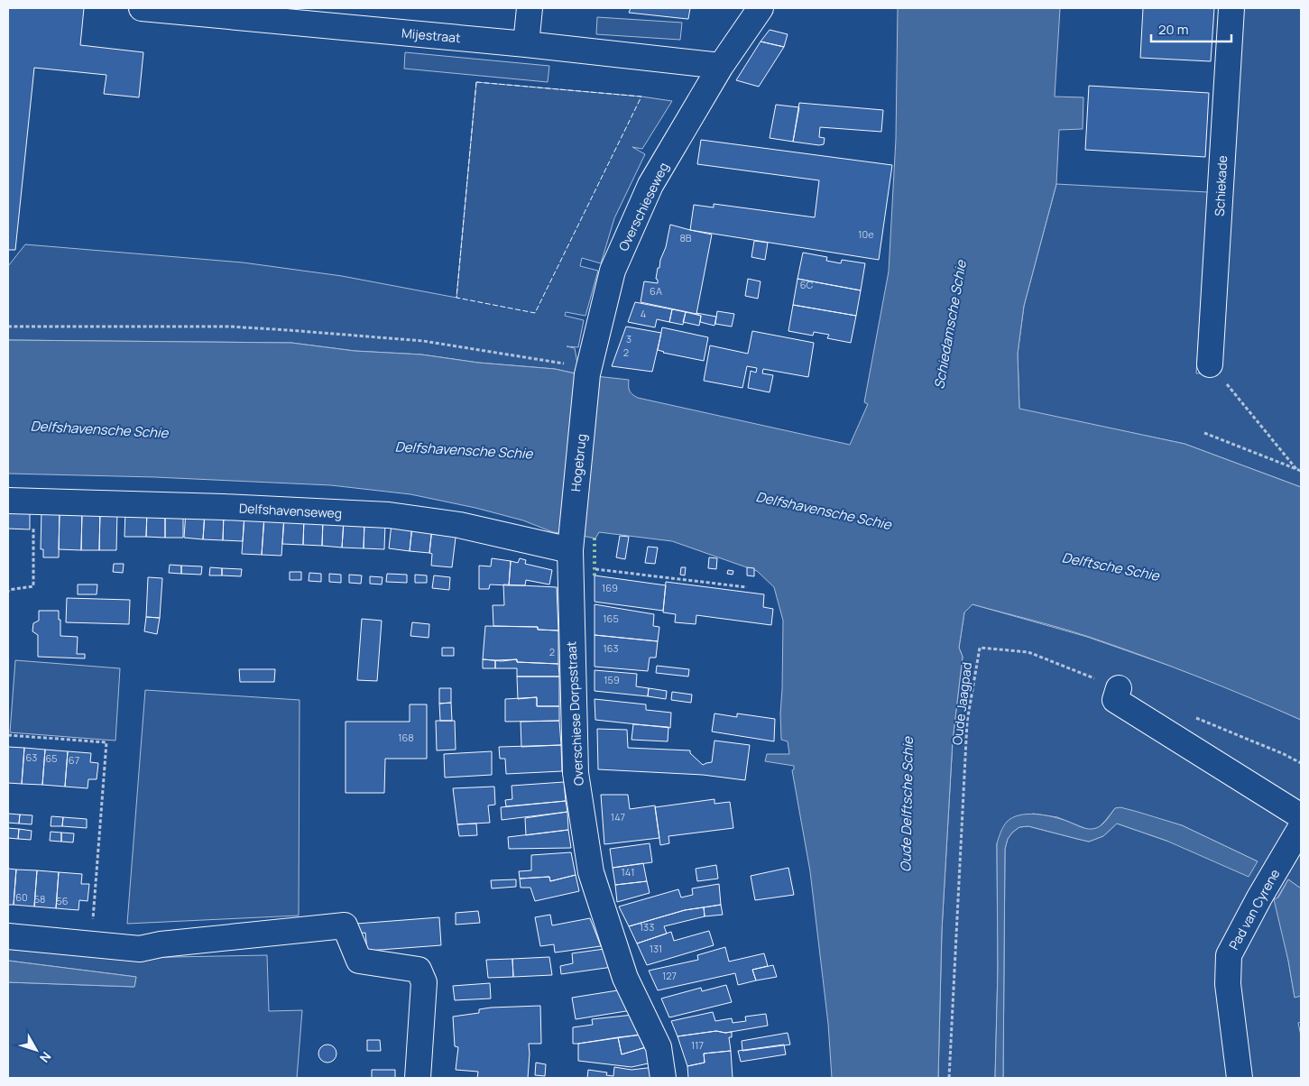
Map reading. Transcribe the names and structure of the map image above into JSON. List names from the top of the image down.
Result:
{
  "streets": {
    "street": [
      "Mijestraat",
      "Schiekade",
      "Overschieseweg",
      "Hogebrug",
      "Delfshavenseweg",
      "Overschiese Dorpsstraat",
      "Pad van Cyrene"
    ],
    "path": ["Oude Jaagpad"]
  },
  "crossings": [
    ["Mijestraat", "Overschieseweg"],
    ["Overschieseweg", "Hogebrug"],
    ["Hogebrug", "Delfshavenseweg"],
    ["Hogebrug", "Overschiese Dorpsstraat"],
    ["Delfshavenseweg", "Overschiese Dorpsstraat"]
  ],
  "water": [
    "Schiedamsche Schie",
    "Delfshavensche Schie",
    "Delftsche Schie",
    "Oude Delftsche Schie"
  ],
  "house_numbers": [
    "10e",
    "8B",
    "6C",
    "6A",
    "4",
    "3",
    "2",
    "169",
    "165",
    "163",
    "2",
    "159",
    "168",
    "63",
    "65",
    "67",
    "147",
    "141",
    "60",
    "58",
    "56",
    "133",
    "131",
    "127",
    "117"
  ],
  "scale_bar": "20 m",
  "north": "bottom right"
}
